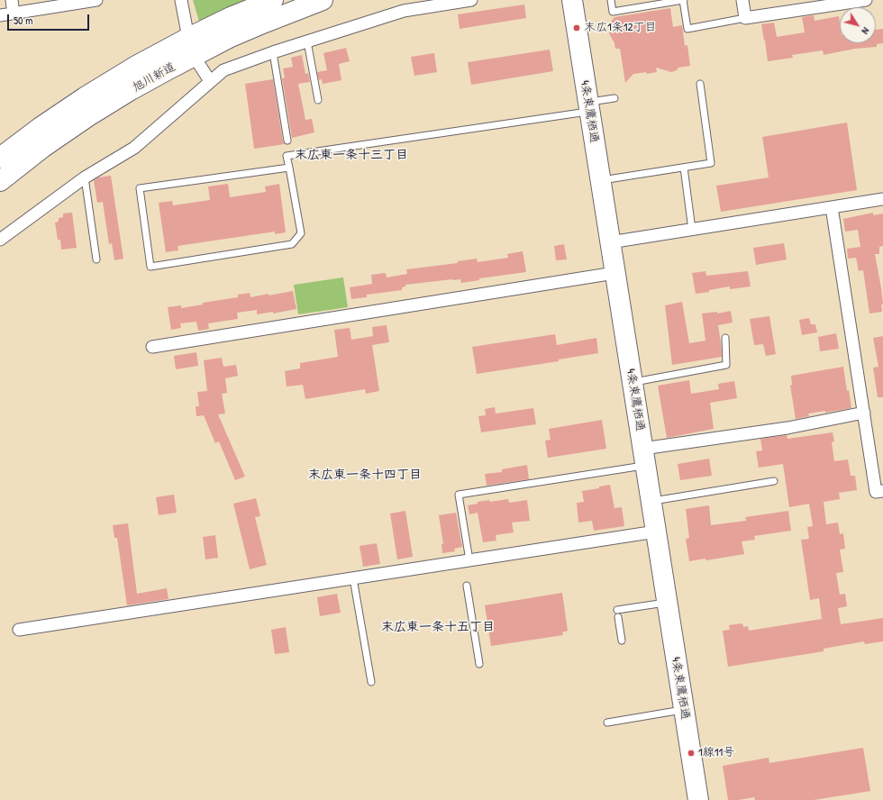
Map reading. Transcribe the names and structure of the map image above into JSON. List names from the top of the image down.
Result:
{
  "streets": {
    "highway": ["旭川新道", "4条東鷹栖通"]
  },
  "districts": ["末広東一条十三丁目", "末広東一条十四丁目", "末広東一条十五丁目"],
  "places": ["末広1条12丁目", "1線11号"],
  "scale_bar": "50 m",
  "north": "bottom right"
}
